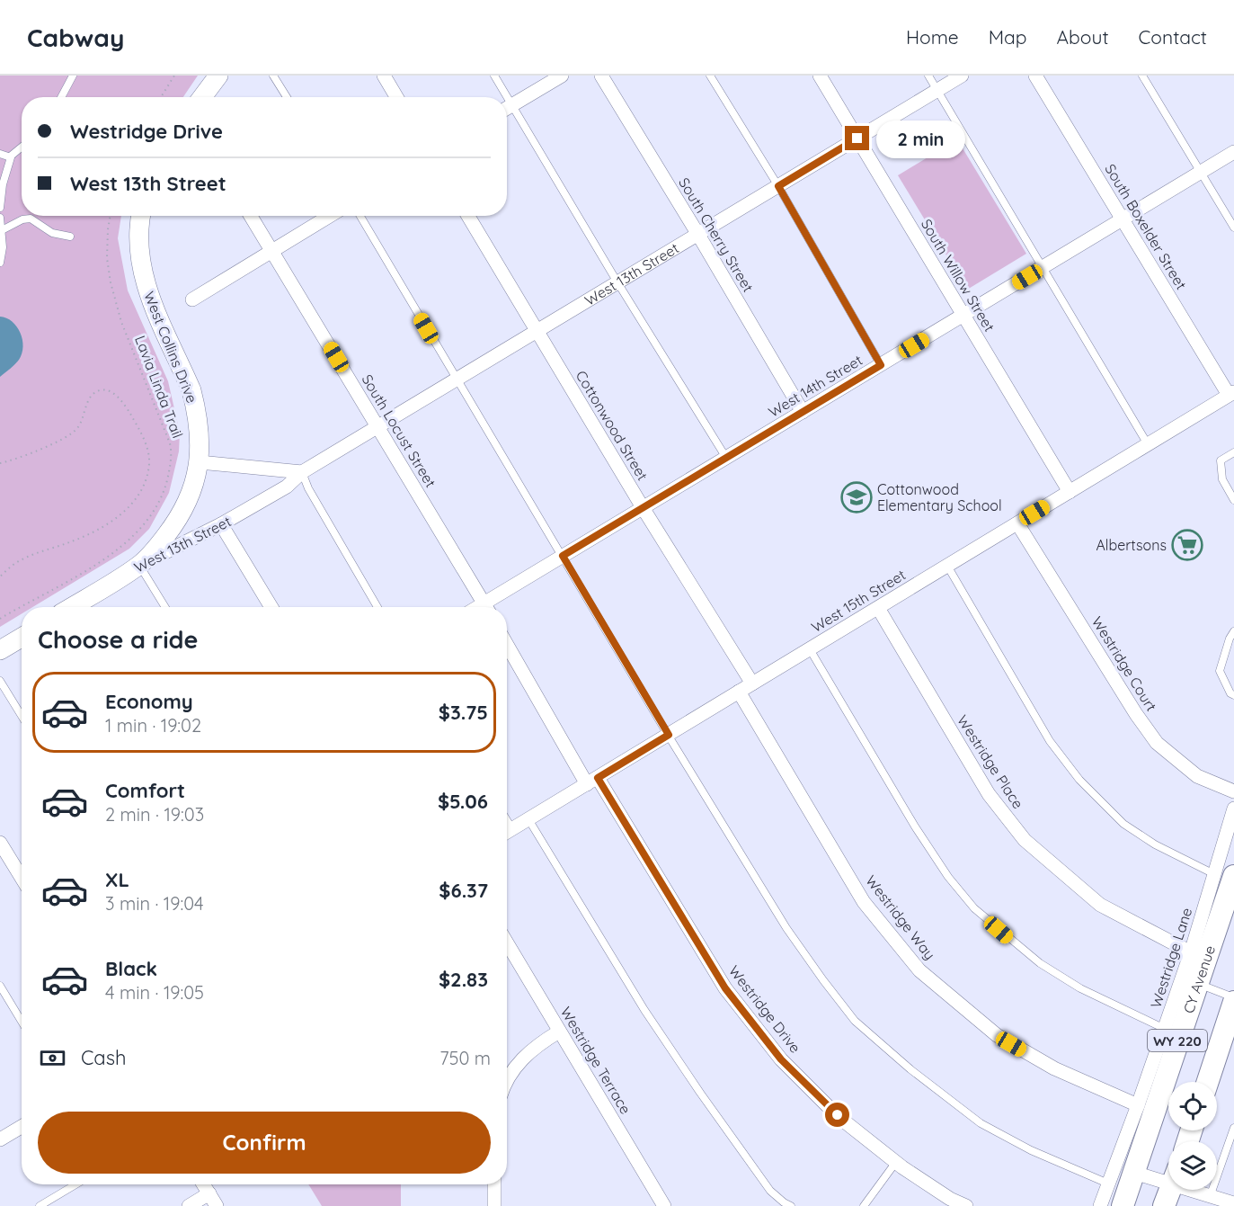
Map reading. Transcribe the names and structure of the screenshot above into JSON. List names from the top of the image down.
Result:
{
  "streets": {
    "main road": [
      "West 13th Street",
      "West Collins Drive",
      "CY Avenue",
      "WY 220"
    ],
    "street": [
      "South Boxelder Street",
      "South Cherry Street",
      "South Willow Street",
      "West 14th Street",
      "Cottonwood Street",
      "South Locust Street",
      "West 15th Street",
      "Westridge Court",
      "Westridge Place",
      "Westridge Way",
      "Westridge Lane",
      "Westridge Drive",
      "Westridge Terrace"
    ],
    "path": ["Lavia Linda Trail"]
  },
  "crossings": [
    ["South Boxelder Street", "West 14th Street"],
    ["South Boxelder Street", "West 15th Street"],
    ["South Cherry Street", "West 13th Street"],
    ["South Cherry Street", "West 14th Street"],
    ["West 13th Street", "South Willow Street"],
    ["West 13th Street", "West Collins Drive"],
    ["West 13th Street", "Cottonwood Street"],
    ["West 13th Street", "South Locust Street"],
    ["South Willow Street", "West 14th Street"],
    ["South Willow Street", "West 15th Street"],
    ["West 14th Street", "Cottonwood Street"],
    ["Cottonwood Street", "West 15th Street"],
    ["West 15th Street", "Westridge Court"],
    ["West 15th Street", "Westridge Place"],
    ["West 15th Street", "Westridge Way"],
    ["West 15th Street", "Westridge Drive"],
    ["Westridge Place", "Westridge Lane"],
    ["Westridge Way", "Westridge Lane"],
    ["Westridge Lane", "CY Avenue"]
  ],
  "places": {
    "school or university": ["Cottonwood Elementary School"],
    "supermarket": ["Albertsons"]
  },
  "page": {
    "header": "Cabway",
    "nav": [
      "Home",
      "Map",
      "About",
      "Contact"
    ],
    "banner": ["Westridge Drive", "West 13th Street"],
    "bubble": "2 min",
    "heading": "Choose a ride",
    "list": [
      {
        "name": "Economy",
        "note": "1 min · 19:02",
        "value": "$3.75"
      },
      {
        "name": "Comfort",
        "note": "2 min · 19:03",
        "value": "$5.06"
      },
      {
        "name": "XL",
        "note": "3 min · 19:04",
        "value": "$6.37"
      },
      {
        "name": "Black",
        "note": "4 min · 19:05",
        "value": "$2.83"
      }
    ],
    "pay": ["Cash", "750 m"],
    "buttons": "Confirm"
  }
}
